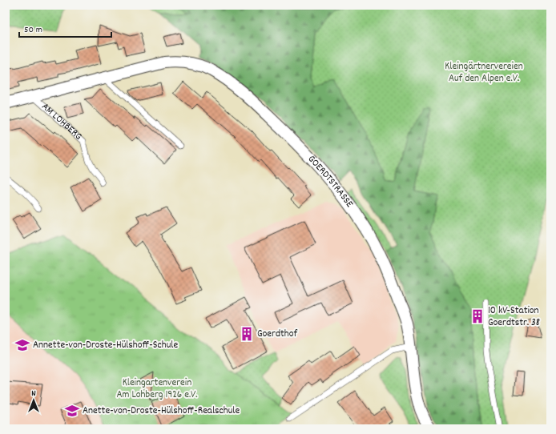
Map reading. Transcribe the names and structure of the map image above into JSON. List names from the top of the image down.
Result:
{
  "streets": {
    "street": ["AM LOHBERG", "GOERDTSTRASSE"]
  },
  "crossings": [
    ["AM LOHBERG", "GOERDTSTRASSE"]
  ],
  "parks": ["Kleingärtnervereien Auf den Alpen e.V.", "Kleingartenverein Am Lohberg 1926 e.V."],
  "places": {
    "building": ["10 kV-Station Goerdtstr. 38", "Goerdthof"],
    "school or university": ["Annette-von-Droste-Hülshoff-Schule", "Anette-von-Droste-Hülshoff-Realschule"]
  },
  "scale_bar": "50 m",
  "north": "top"
}
